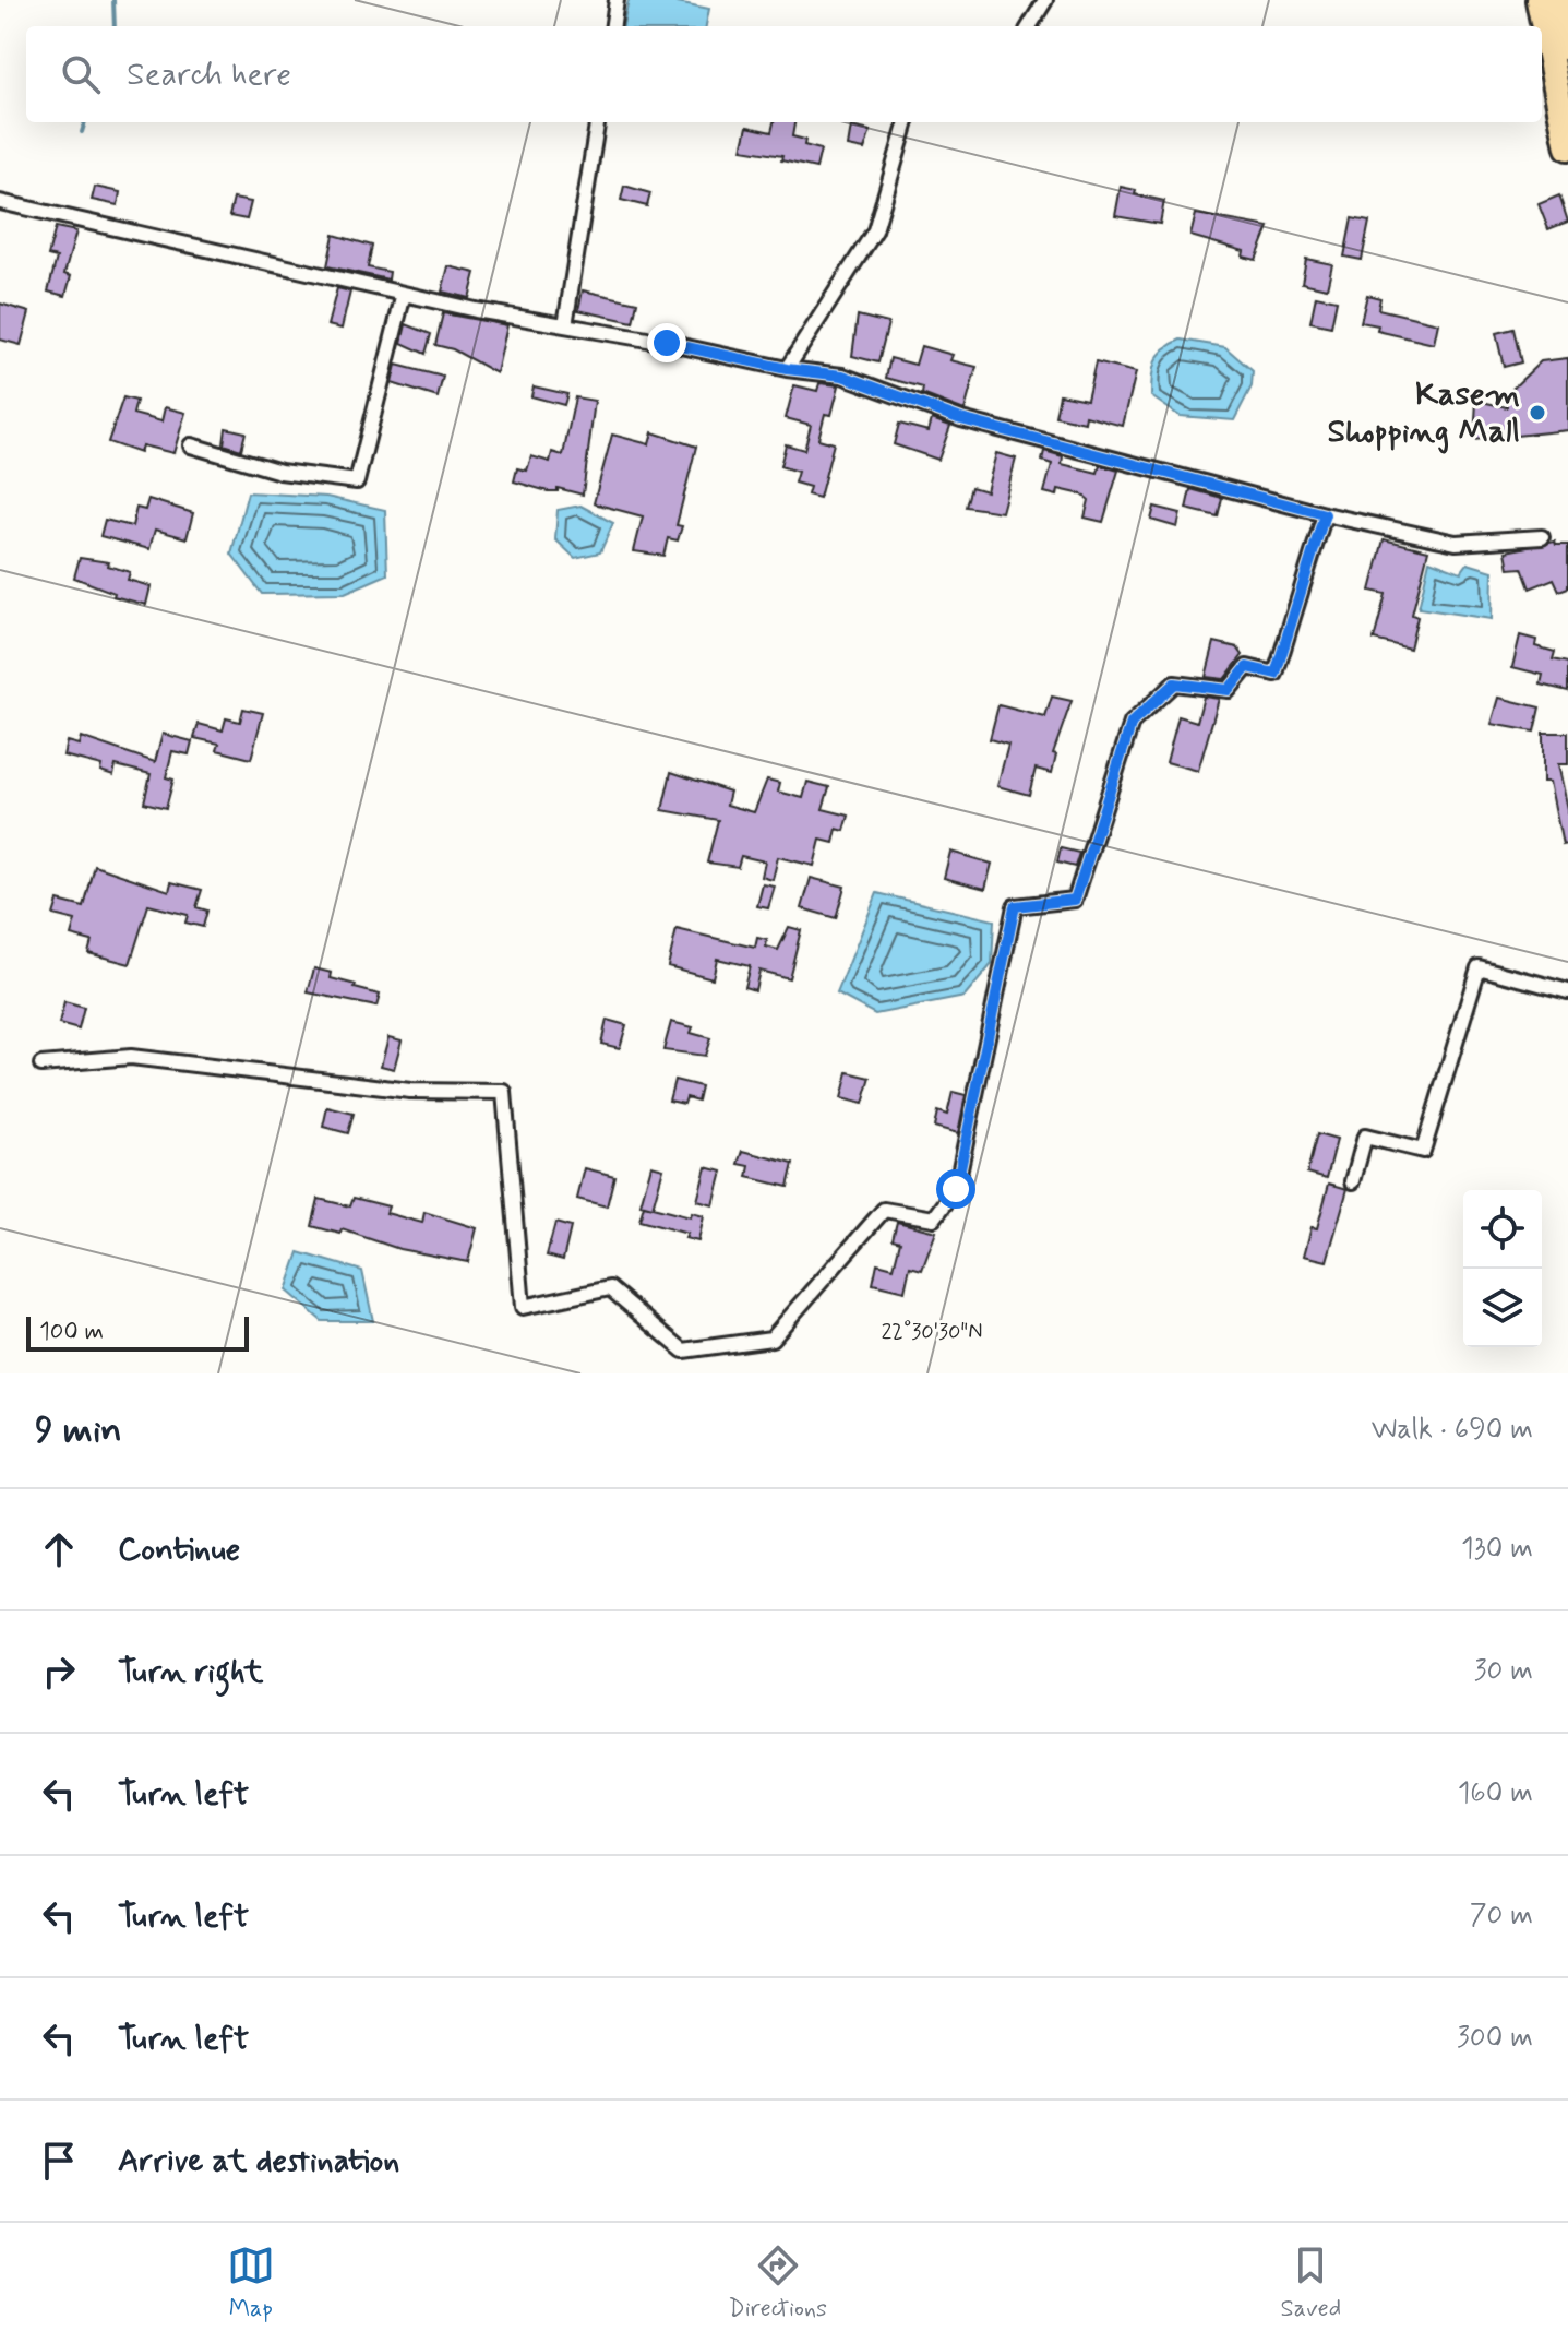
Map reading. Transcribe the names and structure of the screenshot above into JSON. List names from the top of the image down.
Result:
{
  "places": ["Kasem Shopping Mall"],
  "scale_bar": "100 m",
  "page": {
    "search": "Search here",
    "scale": "100 m",
    "heading": ["9 min", "Walk · 690 m"],
    "list": [
      ["Continue", "130 m"],
      ["Turn right", "30 m"],
      ["Turn left", "160 m"],
      ["Turn left", "70 m"],
      ["Turn left", "300 m"],
      "Arrive at destination"
    ],
    "nav": ["Map", "Directions", "Saved"]
  },
  "coordinates": ["22°30'30\"N"]
}
